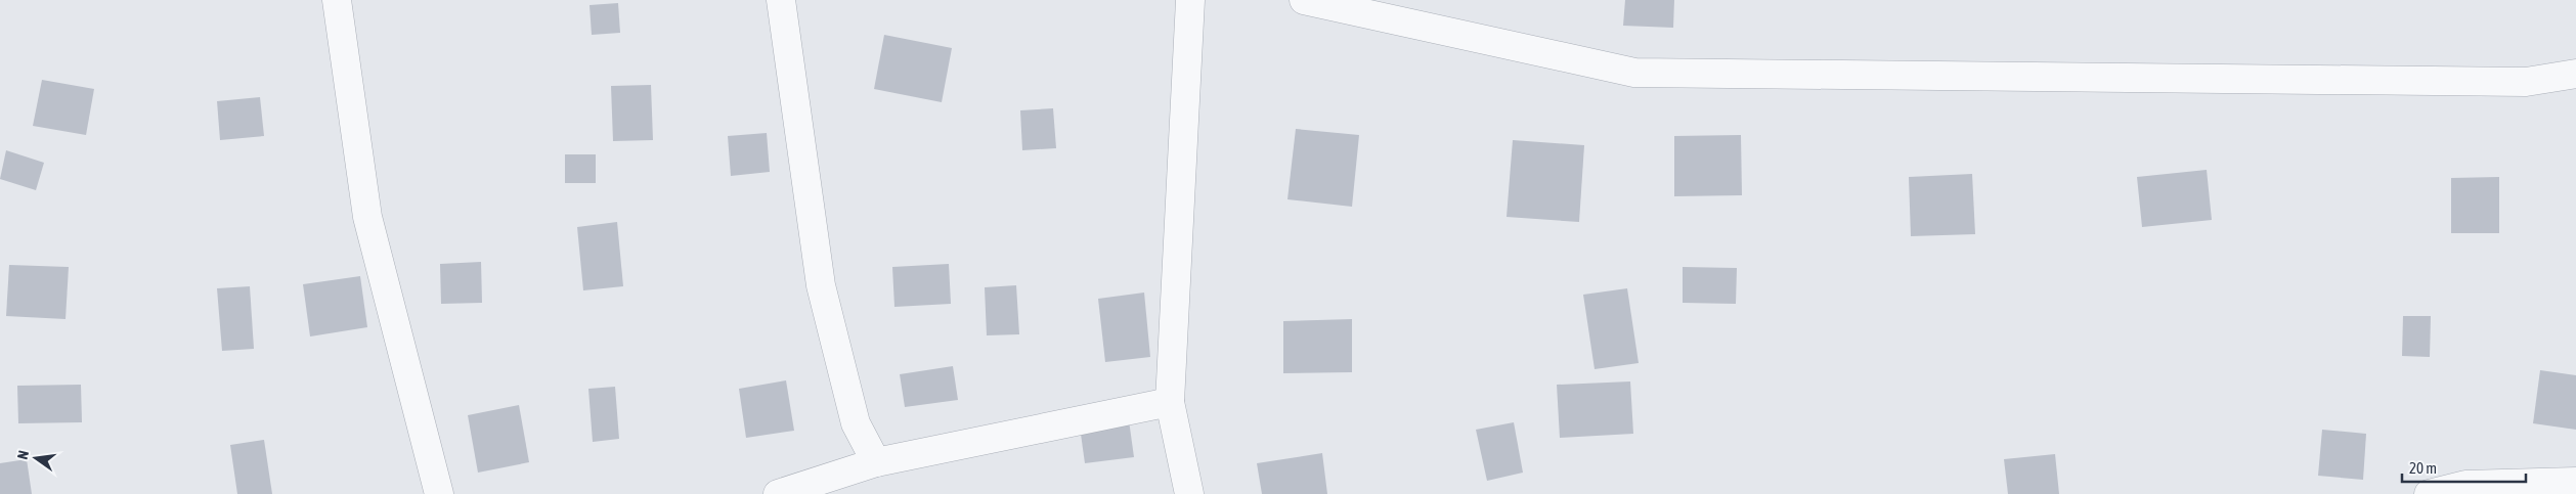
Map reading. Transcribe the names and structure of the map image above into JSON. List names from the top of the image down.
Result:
{
  "scale_bar": "20 m",
  "north": "left"
}
